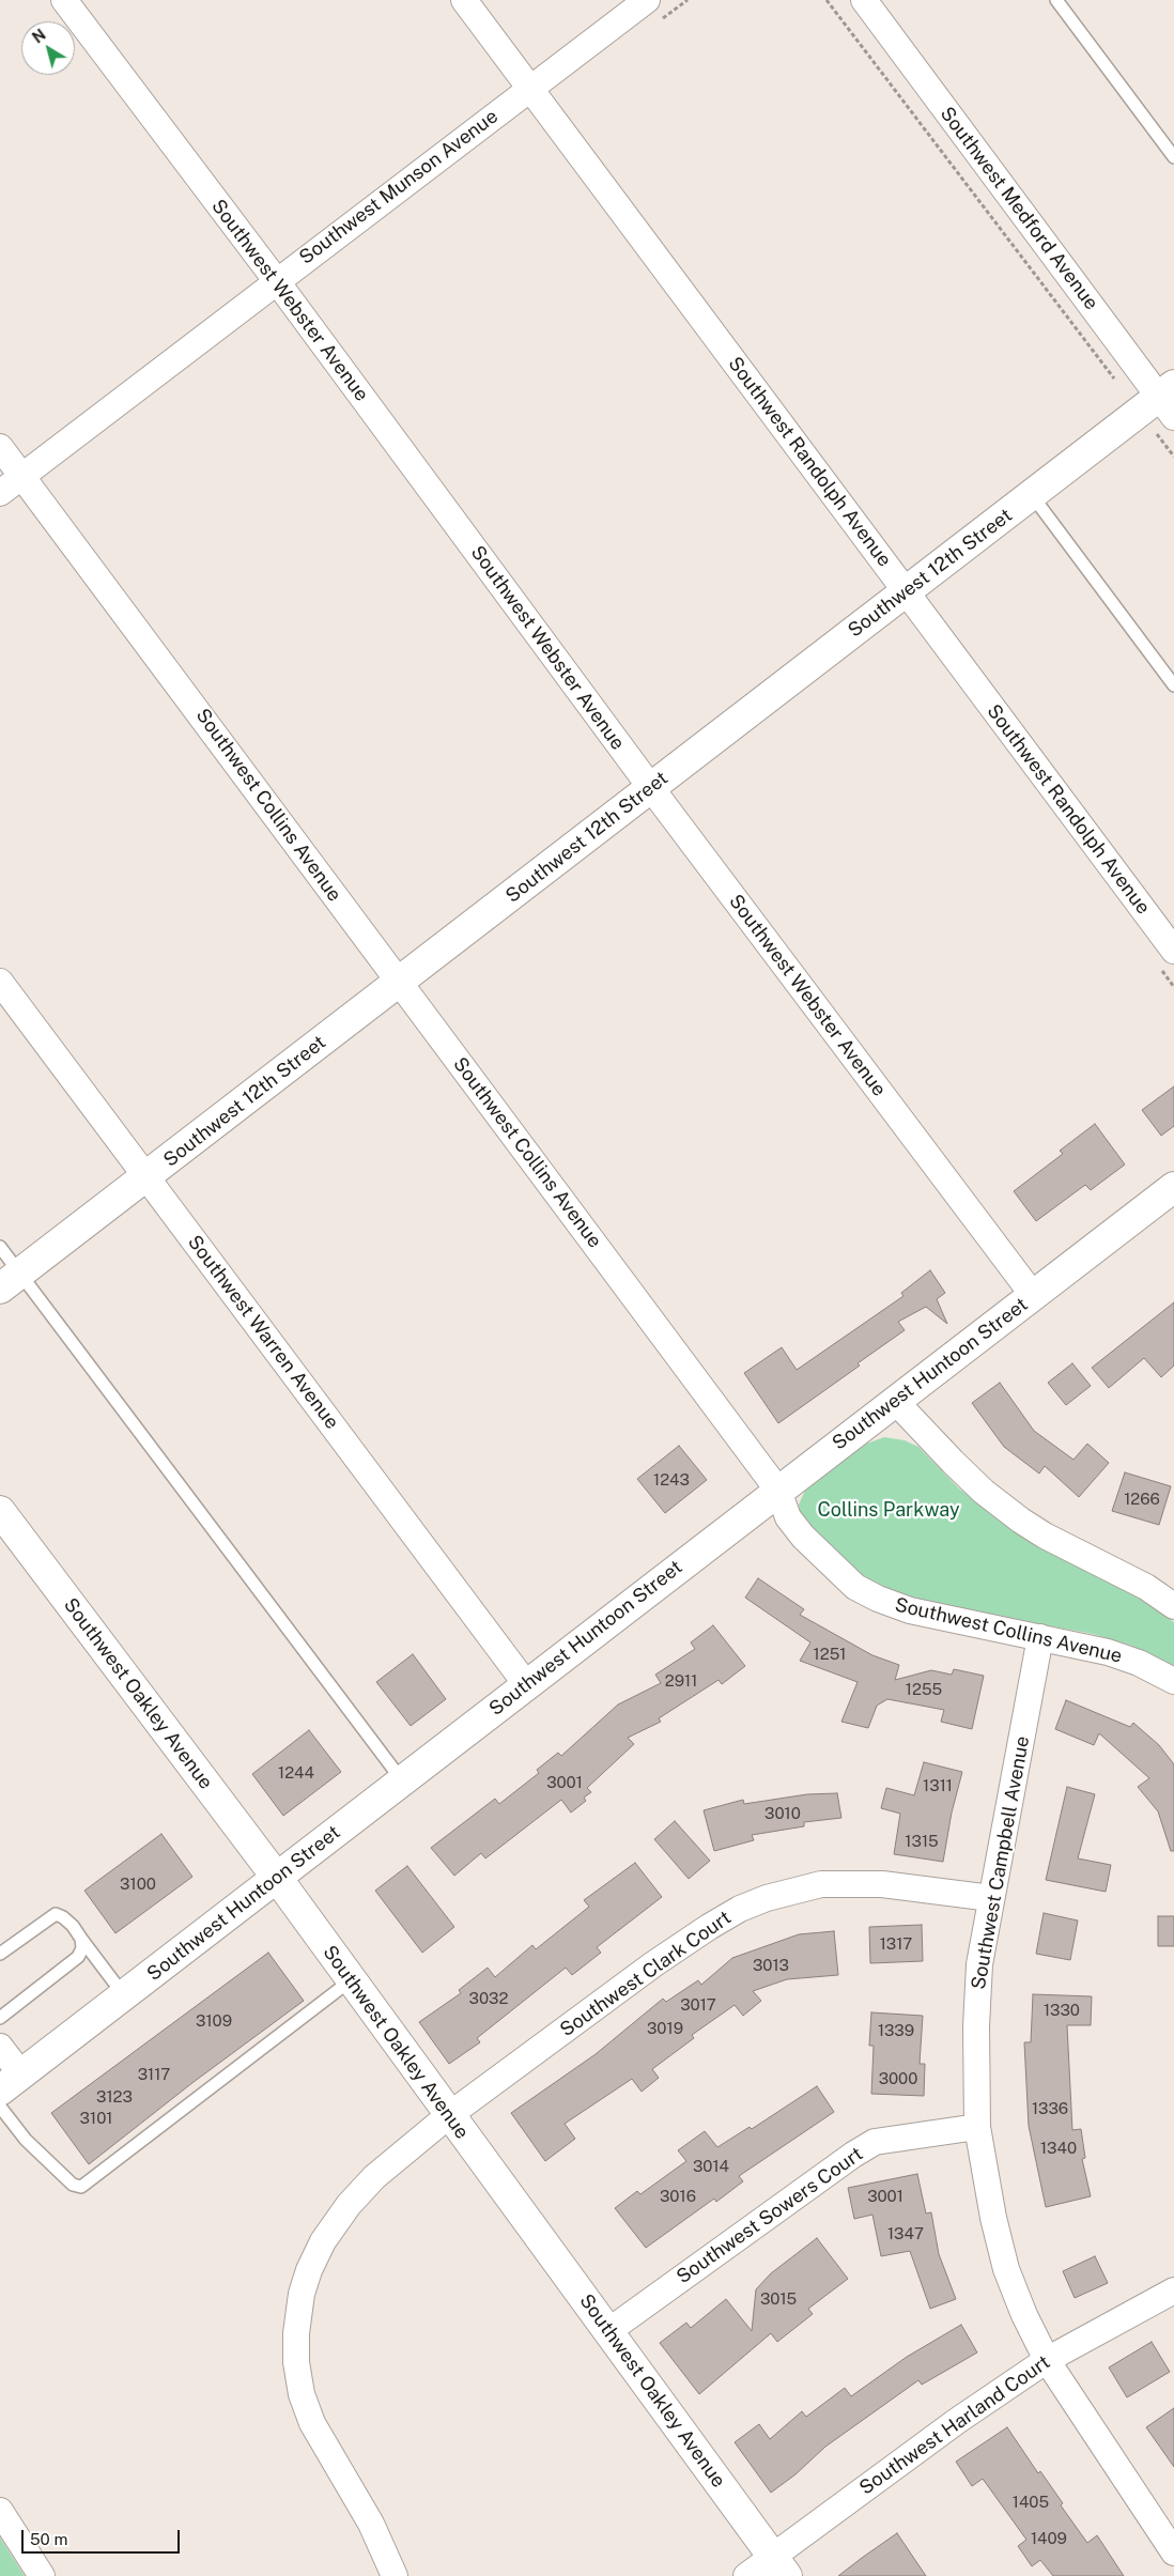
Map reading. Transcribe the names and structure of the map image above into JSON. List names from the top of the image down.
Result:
{
  "streets": {
    "main road": ["Southwest 12th Street", "Southwest Huntoon Street", "Southwest Oakley Avenue"],
    "street": [
      "Southwest Munson Avenue",
      "Southwest Medford Avenue",
      "Southwest Webster Avenue",
      "Southwest Randolph Avenue",
      "Southwest Collins Avenue",
      "Southwest Warren Avenue",
      "Southwest Campbell Avenue",
      "Southwest Clark Court",
      "Southwest Sowers Court",
      "Southwest Harland Court"
    ]
  },
  "crossings": [
    ["Southwest Munson Avenue", "Southwest Webster Avenue"],
    ["Southwest Munson Avenue", "Southwest Randolph Avenue"],
    ["Southwest Munson Avenue", "Southwest Collins Avenue"],
    ["Southwest Medford Avenue", "Southwest 12th Street"],
    ["Southwest Webster Avenue", "Southwest 12th Street"],
    ["Southwest Webster Avenue", "Southwest Huntoon Street"],
    ["Southwest Randolph Avenue", "Southwest 12th Street"],
    ["Southwest 12th Street", "Southwest Collins Avenue"],
    ["Southwest 12th Street", "Southwest Warren Avenue"],
    ["Southwest Collins Avenue", "Southwest Huntoon Street"],
    ["Southwest Collins Avenue", "Southwest Campbell Avenue"],
    ["Southwest Warren Avenue", "Southwest Huntoon Street"],
    ["Southwest Huntoon Street", "Southwest Oakley Avenue"],
    ["Southwest Oakley Avenue", "Southwest Clark Court"],
    ["Southwest Oakley Avenue", "Southwest Sowers Court"],
    ["Southwest Oakley Avenue", "Southwest Harland Court"],
    ["Southwest Campbell Avenue", "Southwest Clark Court"],
    ["Southwest Campbell Avenue", "Southwest Sowers Court"],
    ["Southwest Campbell Avenue", "Southwest Harland Court"]
  ],
  "parks": ["Collins Parkway"],
  "house_numbers": [
    "1243",
    "1266",
    "1251",
    "2911",
    "1255",
    "1244",
    "3001",
    "1311",
    "3010",
    "1315",
    "3100",
    "1317",
    "3013",
    "3032",
    "3017",
    "1330",
    "3109",
    "3019",
    "1339",
    "3117",
    "3000",
    "3123",
    "1336",
    "3101",
    "1340",
    "3014",
    "3016",
    "3001",
    "1347",
    "3015",
    "1405",
    "1409"
  ],
  "scale_bar": "50 m",
  "north": "top left"
}
